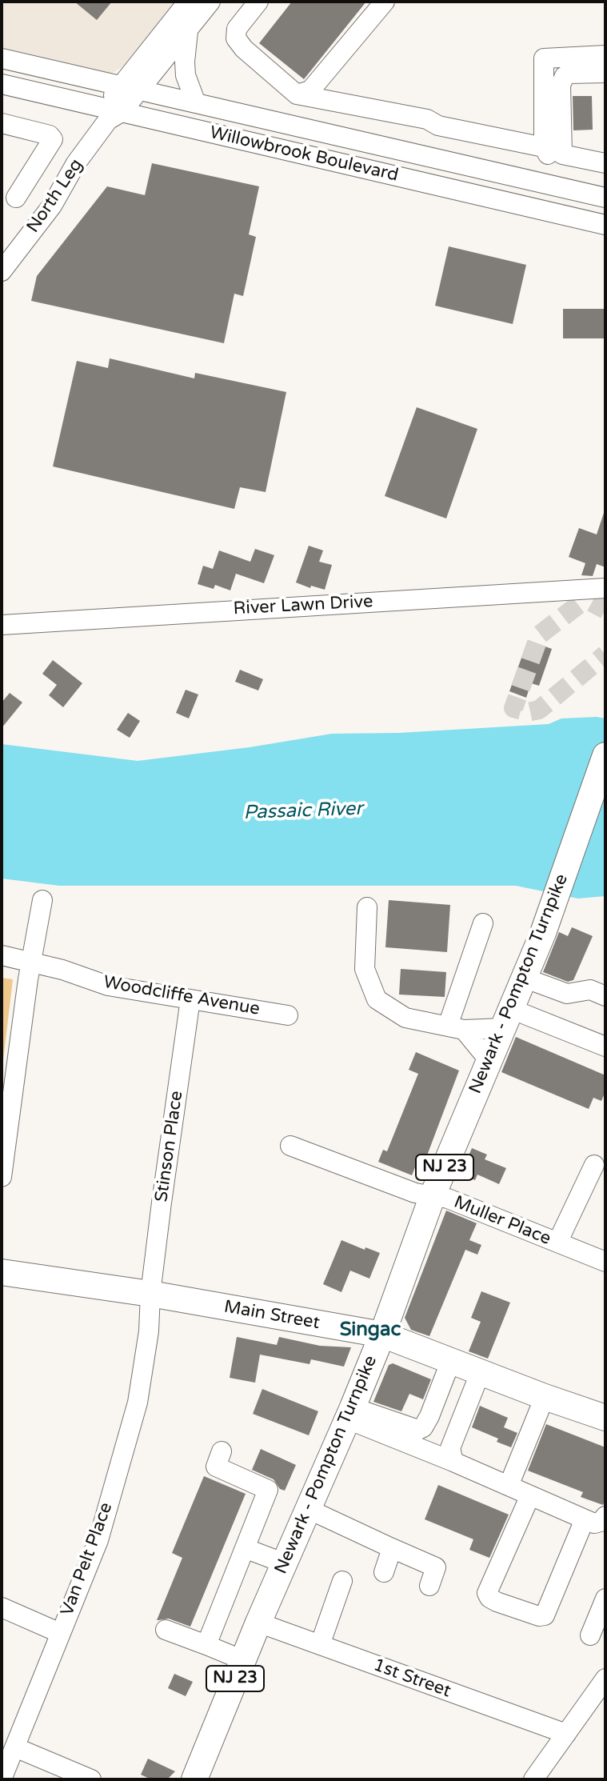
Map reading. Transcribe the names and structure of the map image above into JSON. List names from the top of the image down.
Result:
{
  "streets": {
    "main road": ["Newark - Pompton Turnpike", "NJ 23", "Main Street"],
    "street": [
      "Willowbrook Boulevard",
      "North Leg",
      "River Lawn Drive",
      "Woodcliffe Avenue",
      "Stinson Place",
      "Muller Place",
      "Van Pelt Place",
      "1st Street"
    ]
  },
  "crossings": [
    ["Willowbrook Boulevard", "North Leg"],
    ["Newark - Pompton Turnpike", "Muller Place"],
    ["Newark - Pompton Turnpike", "Main Street"],
    ["Newark - Pompton Turnpike", "1st Street"],
    ["Woodcliffe Avenue", "Stinson Place"],
    ["Stinson Place", "Main Street"],
    ["Stinson Place", "Van Pelt Place"],
    ["Main Street", "Van Pelt Place"]
  ],
  "districts": ["Singac"],
  "water": ["Passaic River"]
}
